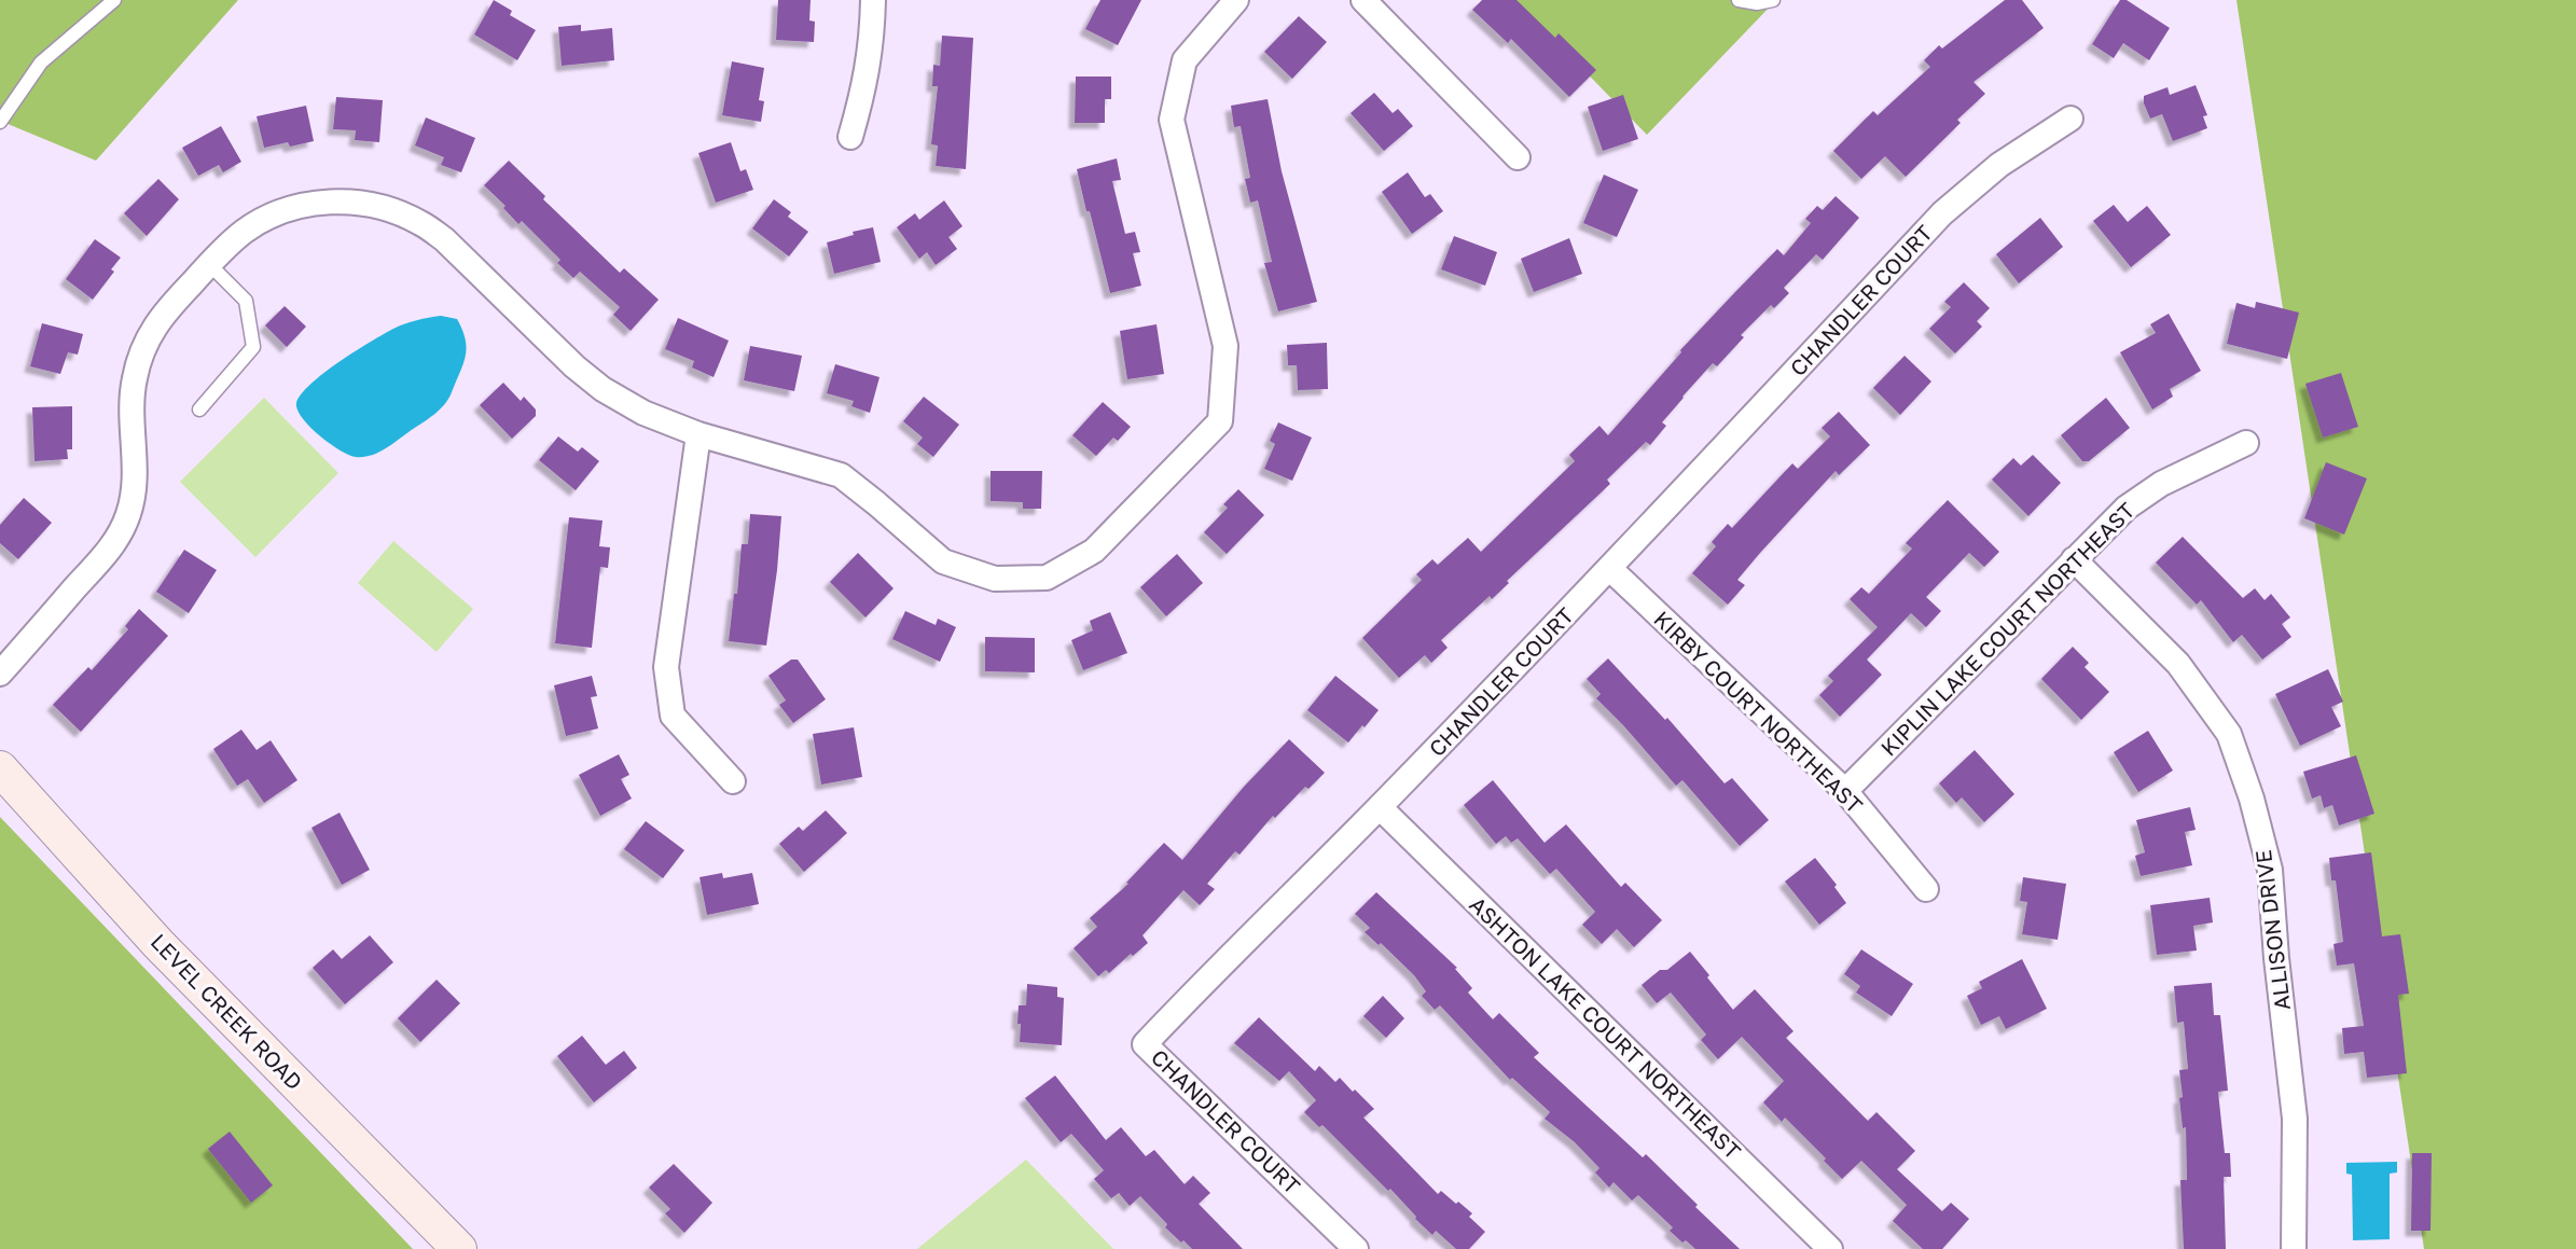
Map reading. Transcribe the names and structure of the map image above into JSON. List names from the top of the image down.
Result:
{
  "streets": {
    "street": [
      "CHANDLER COURT",
      "KIPLIN LAKE COURT NORTHEAST",
      "KIRBY COURT NORTHEAST",
      "ALLISON DRIVE",
      "LEVEL CREEK ROAD",
      "ASHTON LAKE COURT NORTHEAST"
    ]
  },
  "crossings": [
    ["CHANDLER COURT", "KIRBY COURT NORTHEAST"],
    ["CHANDLER COURT", "ASHTON LAKE COURT NORTHEAST"],
    ["KIPLIN LAKE COURT NORTHEAST", "KIRBY COURT NORTHEAST"],
    ["KIPLIN LAKE COURT NORTHEAST", "ALLISON DRIVE"]
  ]
}
